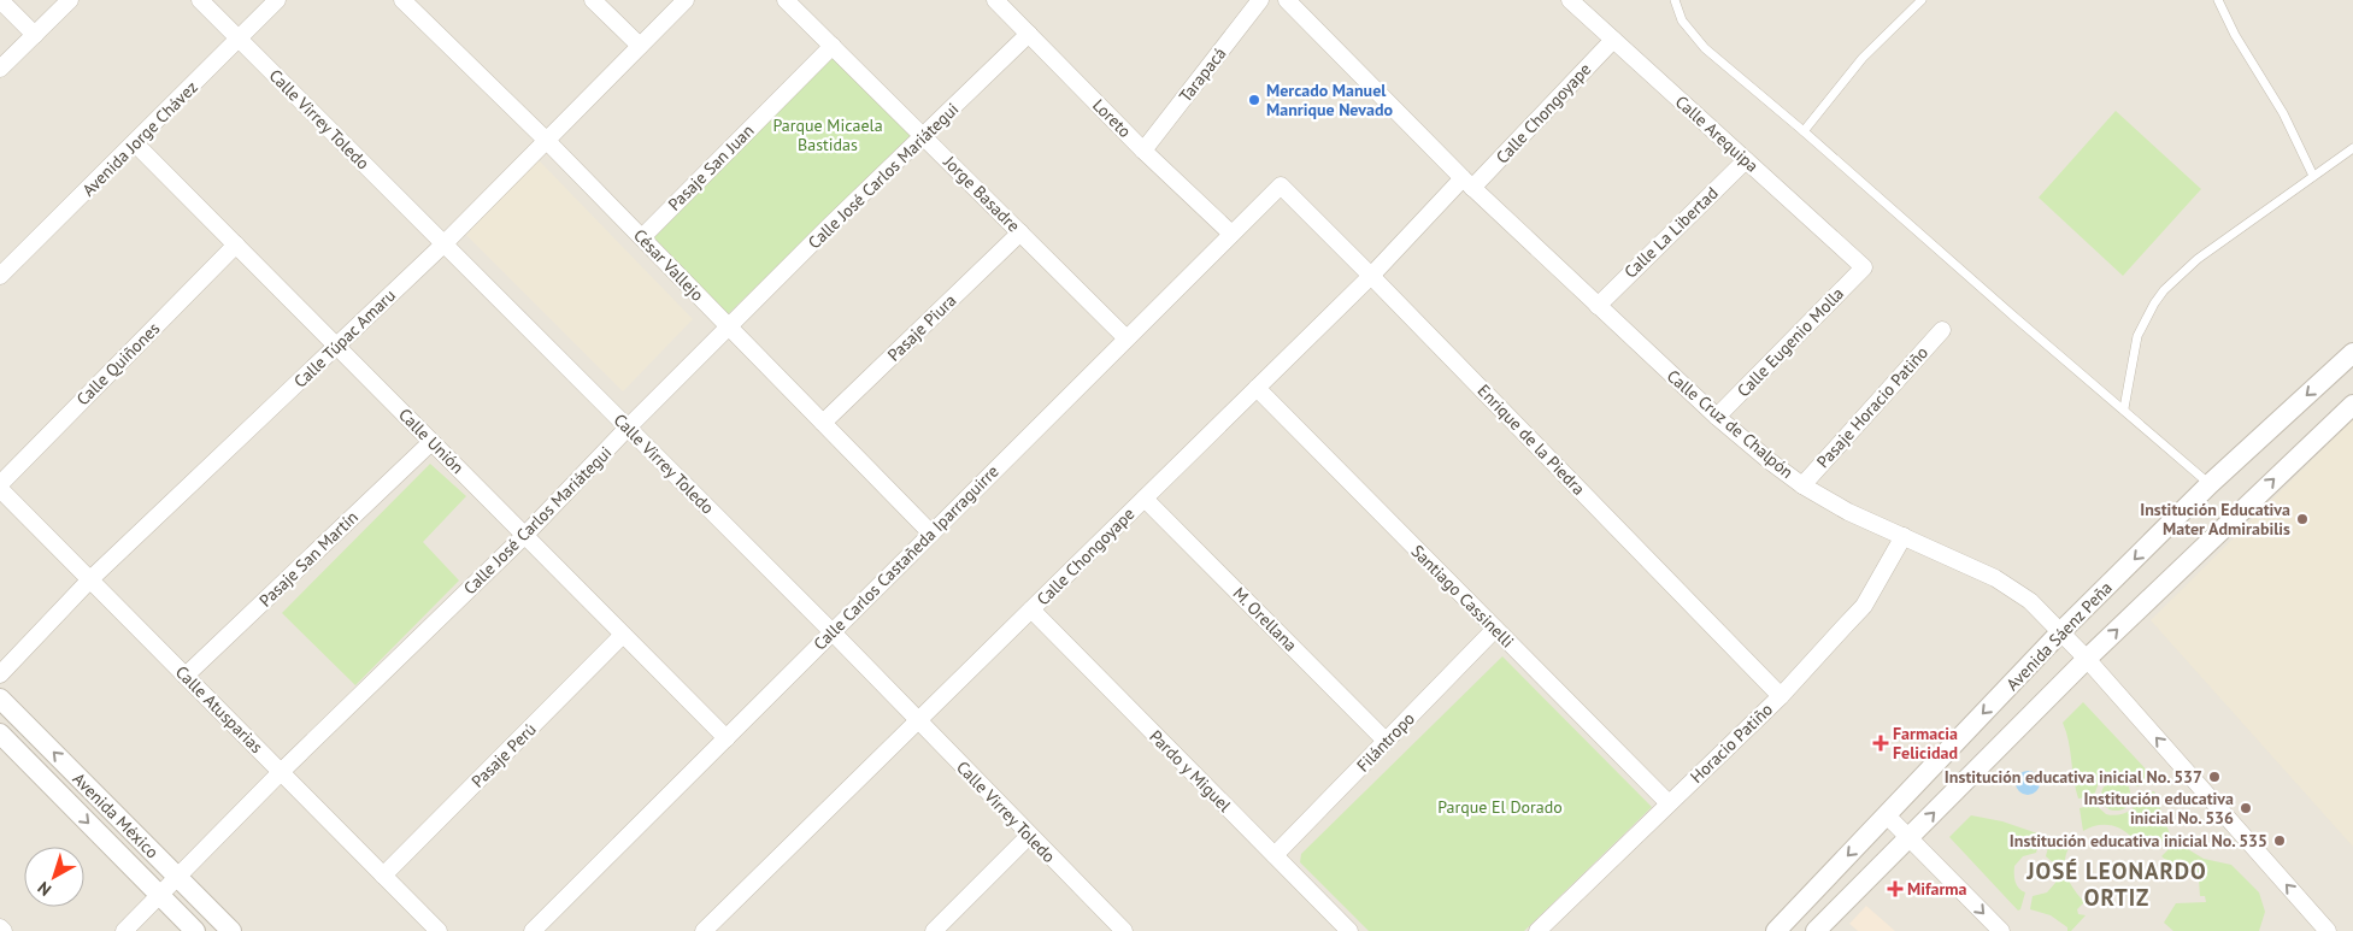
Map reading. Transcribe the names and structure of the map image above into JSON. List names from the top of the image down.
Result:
{
  "streets": {
    "street": [
      "Tarapacá",
      "Calle Chongoyape",
      "Loreto",
      "Calle Virrey Toledo",
      "Calle Arequipa",
      "Avenida Jorge Chávez",
      "Pasaje San Juan",
      "Calle José Carlos Mariátegui",
      "Jorge Basadre",
      "Calle La Libertad",
      "César Vallejo",
      "Pasaje Piura",
      "Calle Túpac Amaru",
      "Calle Eugenio Molla",
      "Calle Quiñones",
      "Pasaje Horacio Patiño",
      "Calle Cruz de Chalpón",
      "Enrique de la Piedra",
      "Calle Unión",
      "Calle Carlos Castañeda Iparraguirre",
      "Pasaje San Martín",
      "Santiago Cassinelli",
      "M. Orellana",
      "Avenida Sáenz Peña",
      "Calle Atusparias",
      "Filántropo",
      "Horacio Patiño",
      "Pasaje Perú",
      "Pardo y Miguel",
      "Avenida México"
    ]
  },
  "crossings": [
    ["Tarapacá", "Loreto"],
    ["Calle Chongoyape", "Calle Virrey Toledo"],
    ["Calle Chongoyape", "Calle Arequipa"],
    ["Calle Chongoyape", "Calle Cruz de Chalpón"],
    ["Calle Chongoyape", "Enrique de la Piedra"],
    ["Calle Chongoyape", "Santiago Cassinelli"],
    ["Calle Chongoyape", "M. Orellana"],
    ["Calle Chongoyape", "Pardo y Miguel"],
    ["Loreto", "Calle José Carlos Mariátegui"],
    ["Loreto", "Calle Carlos Castañeda Iparraguirre"],
    ["Calle Virrey Toledo", "Avenida Jorge Chávez"],
    ["Calle Virrey Toledo", "Calle José Carlos Mariátegui"],
    ["Calle Virrey Toledo", "Calle Túpac Amaru"],
    ["Calle Virrey Toledo", "Calle Carlos Castañeda Iparraguirre"],
    ["Calle Arequipa", "Calle La Libertad"],
    ["Calle Arequipa", "Calle Eugenio Molla"],
    ["Avenida Jorge Chávez", "Calle Unión"],
    ["Pasaje San Juan", "Jorge Basadre"],
    ["Pasaje San Juan", "César Vallejo"],
    ["Calle José Carlos Mariátegui", "Jorge Basadre"],
    ["Calle José Carlos Mariátegui", "César Vallejo"],
    ["Calle José Carlos Mariátegui", "Calle Unión"],
    ["Calle José Carlos Mariátegui", "Calle Atusparias"],
    ["Calle José Carlos Mariátegui", "Avenida México"],
    ["Jorge Basadre", "Pasaje Piura"],
    ["Jorge Basadre", "Calle Carlos Castañeda Iparraguirre"],
    ["Calle La Libertad", "Calle Cruz de Chalpón"],
    ["César Vallejo", "Pasaje Piura"],
    ["César Vallejo", "Calle Túpac Amaru"],
    ["César Vallejo", "Calle Carlos Castañeda Iparraguirre"],
    ["Calle Túpac Amaru", "Calle Unión"],
    ["Calle Túpac Amaru", "Calle Atusparias"],
    ["Calle Eugenio Molla", "Calle Cruz de Chalpón"],
    ["Calle Quiñones", "Calle Unión"],
    ["Pasaje Horacio Patiño", "Calle Cruz de Chalpón"],
    ["Calle Cruz de Chalpón", "Avenida Sáenz Peña"],
    ["Calle Cruz de Chalpón", "Horacio Patiño"],
    ["Enrique de la Piedra", "Calle Carlos Castañeda Iparraguirre"],
    ["Enrique de la Piedra", "Horacio Patiño"],
    ["Calle Unión", "Calle Carlos Castañeda Iparraguirre"],
    ["Calle Unión", "Pasaje San Martín"],
    ["Calle Unión", "Pasaje Perú"],
    ["Pasaje San Martín", "Calle Atusparias"],
    ["Santiago Cassinelli", "Filántropo"],
    ["Santiago Cassinelli", "Horacio Patiño"],
    ["M. Orellana", "Filántropo"],
    ["Calle Atusparias", "Pasaje Perú"],
    ["Filántropo", "Pardo y Miguel"]
  ],
  "districts": ["JOSÉ LEONARDO ORTIZ"],
  "parks": ["Parque Micaela Bastidas", "Parque El Dorado"],
  "places": {
    "other": [
      "Mercado Manuel Manrique Nevado",
      "Institución Educativa Mater Admirabilis",
      "Institución educativa inicial No. 537",
      "Institución educativa inicial No. 536",
      "Institución educativa inicial No. 535"
    ],
    "health": ["Farmacia Felicidad", "Mifarma"]
  },
  "north": "bottom left"
}
